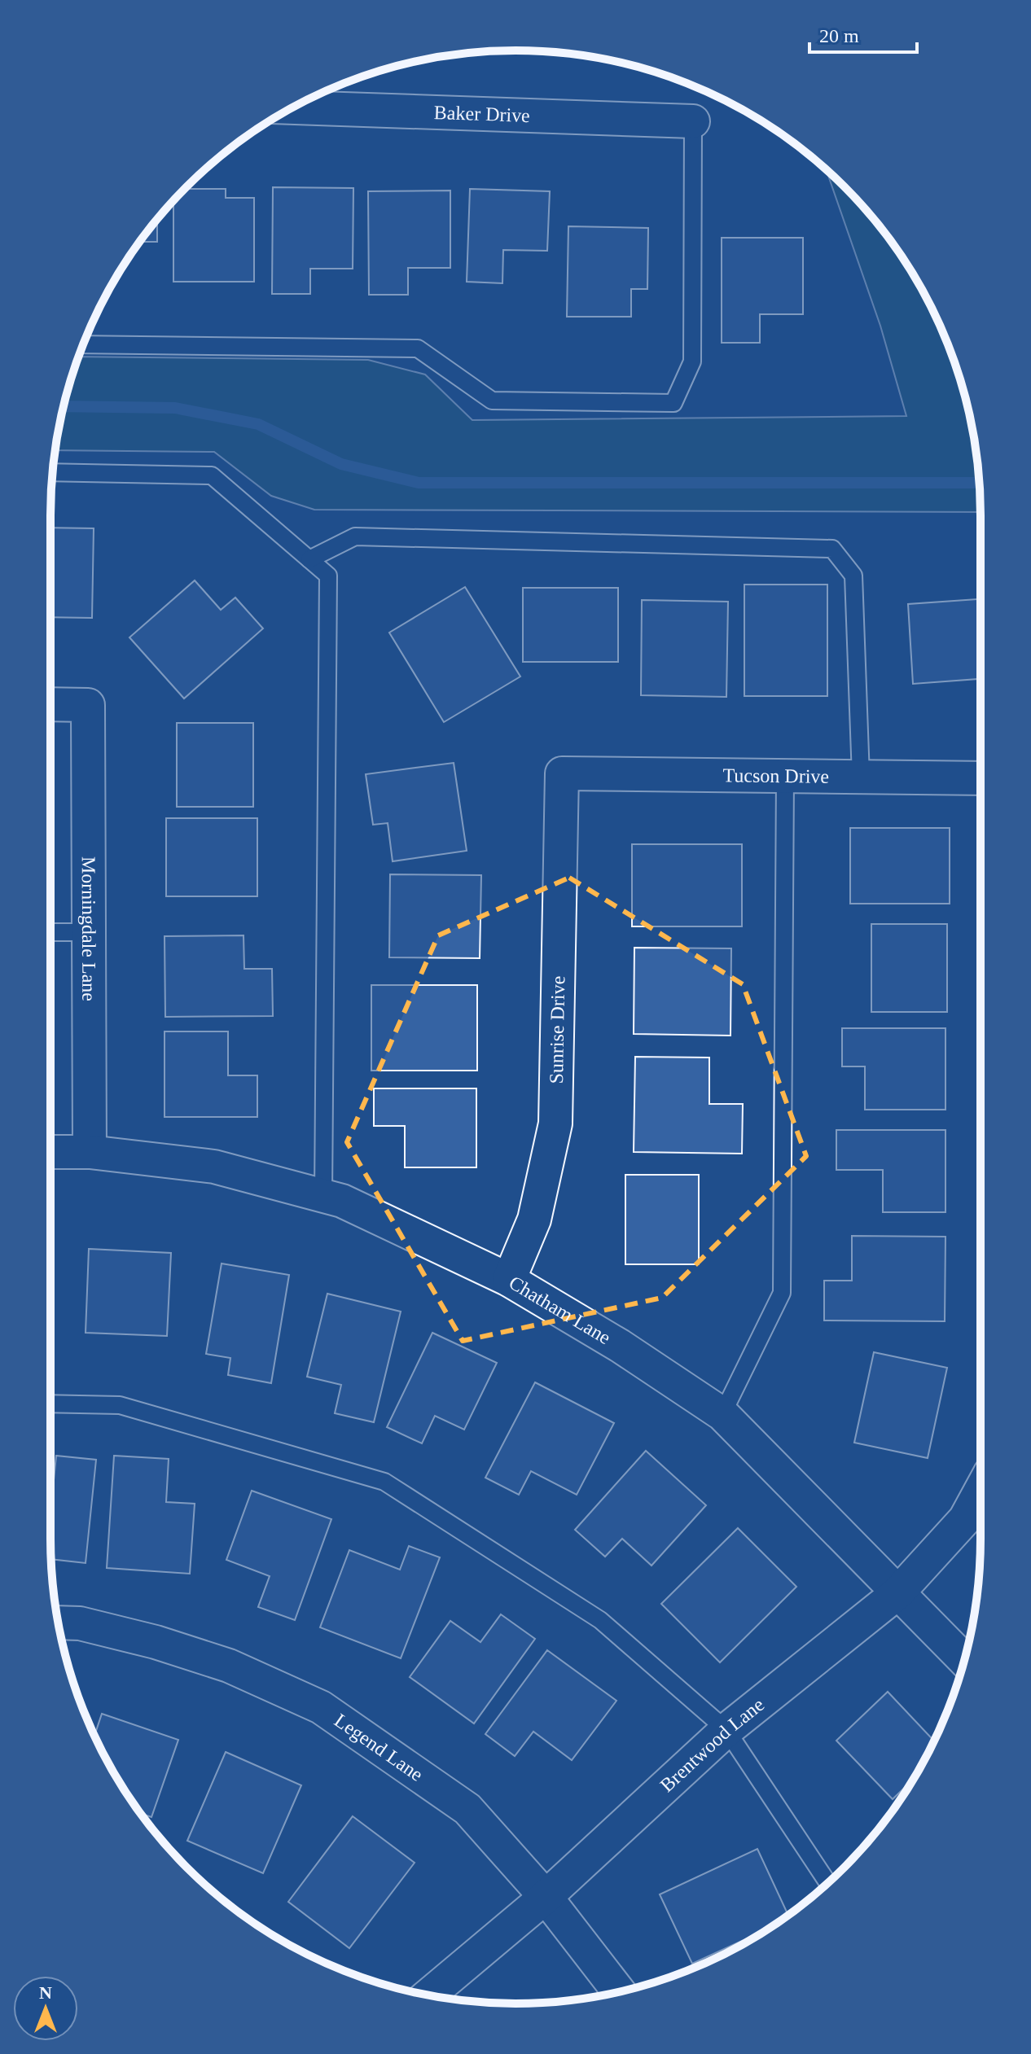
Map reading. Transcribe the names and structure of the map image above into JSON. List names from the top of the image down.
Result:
{
  "streets": {
    "street": [
      "Baker Drive",
      "Tucson Drive",
      "Morningdale Lane",
      "Sunrise Drive",
      "Chatham Lane",
      "Brentwood Lane",
      "Legend Lane"
    ]
  },
  "crossings": [
    ["Tucson Drive", "Sunrise Drive"],
    ["Morningdale Lane", "Chatham Lane"],
    ["Sunrise Drive", "Chatham Lane"],
    ["Chatham Lane", "Brentwood Lane"],
    ["Brentwood Lane", "Legend Lane"]
  ],
  "scale_bar": "20 m",
  "north": "top"
}
